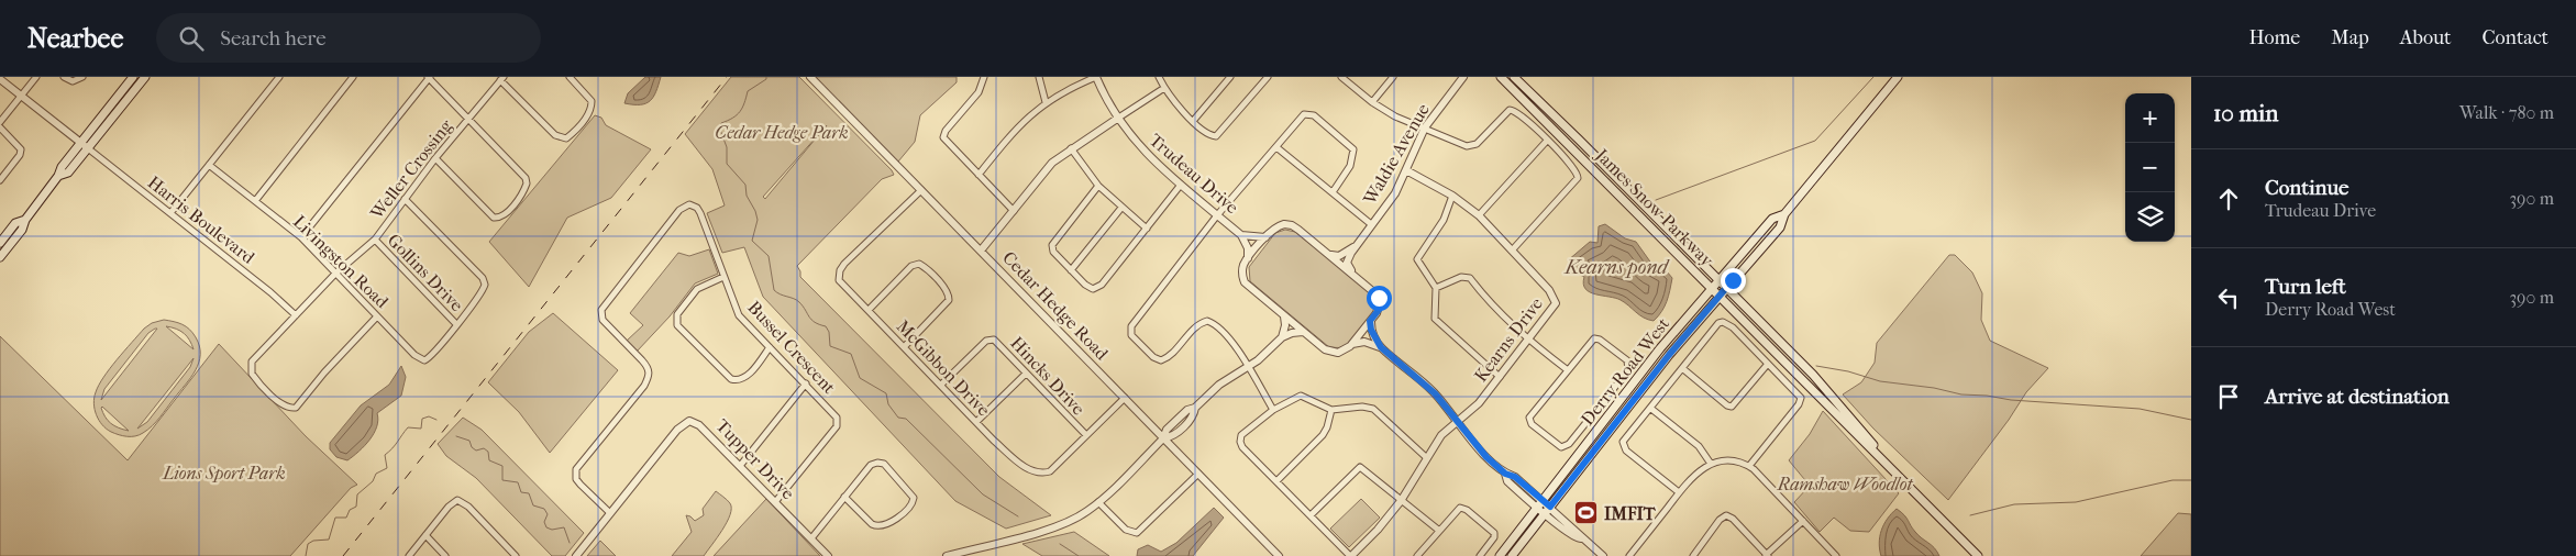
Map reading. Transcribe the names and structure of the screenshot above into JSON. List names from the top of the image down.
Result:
{
  "streets": {
    "main road": ["James Snow Parkway", "Derry Road West"],
    "street": [
      "Waldie Avenue",
      "Weller Crossing",
      "Trudeau Drive",
      "Harris Boulevard",
      "Livingston Road",
      "Gollins Drive",
      "Cedar Hedge Road",
      "Kearns Drive",
      "Bussel Crescent",
      "McGibbon Drive",
      "Hincks Drive",
      "Tupper Drive"
    ]
  },
  "crossings": [
    ["Waldie Avenue", "Kearns Drive"],
    ["Weller Crossing", "Harris Boulevard"],
    ["Weller Crossing", "Livingston Road"],
    ["Weller Crossing", "Gollins Drive"],
    ["Trudeau Drive", "Kearns Drive"],
    ["Trudeau Drive", "Derry Road West"],
    ["James Snow Parkway", "Derry Road West"],
    ["Livingston Road", "Gollins Drive"],
    ["Cedar Hedge Road", "McGibbon Drive"],
    ["Bussel Crescent", "Tupper Drive"],
    ["McGibbon Drive", "Hincks Drive"]
  ],
  "water": ["Kearns pond"],
  "parks": ["Cedar Hedge Park", "Lions Sport Park", "Ramshaw Woodlot"],
  "places": {
    "sports": ["IMFIT"]
  },
  "page": {
    "header": "Nearbee",
    "search": "Search here",
    "nav": [
      "Home",
      "Map",
      "About",
      "Contact"
    ],
    "heading": ["10 min", "Walk · 780 m"],
    "map_buttons": ["+", "−"],
    "list": [
      ["Continue", "Trudeau Drive", "390 m"],
      ["Turn left", "Derry Road West", "390 m"],
      "Arrive at destination"
    ]
  }
}
